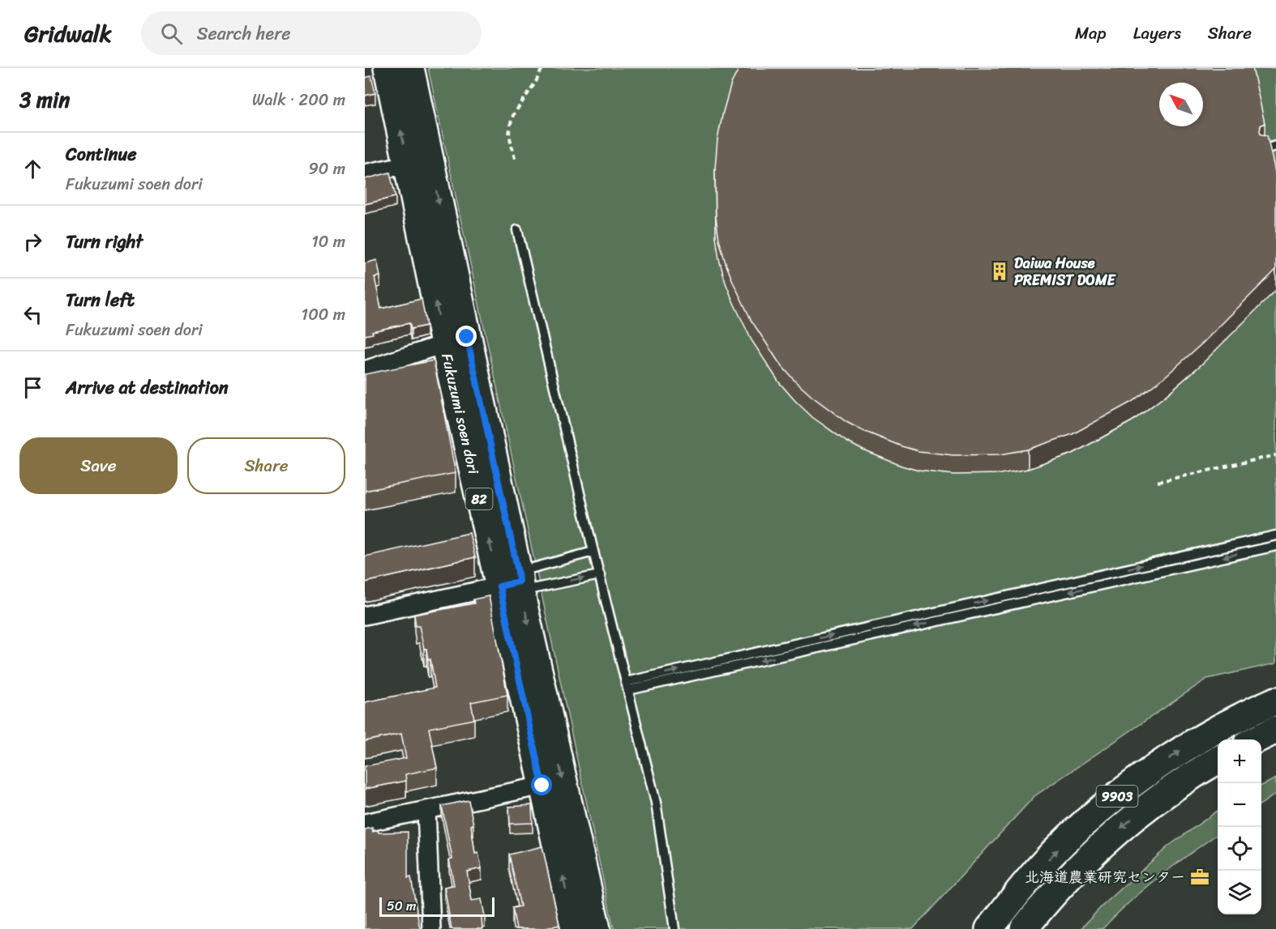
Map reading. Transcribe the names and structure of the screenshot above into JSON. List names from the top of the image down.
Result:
{
  "streets": {
    "main road": ["Fukuzumi soen dori", "82", "9903"]
  },
  "places": {
    "building": ["Daiwa House PREMIST DOME"],
    "office": ["北海道農業研究センター"]
  },
  "scale_bar": "50 m",
  "north": "top left",
  "page": {
    "header": "Gridwalk",
    "search": "Search here",
    "nav": ["Map", "Layers", "Share"],
    "heading": ["3 min", "Walk · 200 m"],
    "list": [
      ["Continue", "Fukuzumi soen dori", "90 m"],
      ["Turn right", "10 m"],
      ["Turn left", "Fukuzumi soen dori", "100 m"],
      "Arrive at destination"
    ],
    "buttons": ["Save", "Share"],
    "map_buttons": ["+", "−"],
    "scale": "50 m"
  }
}
